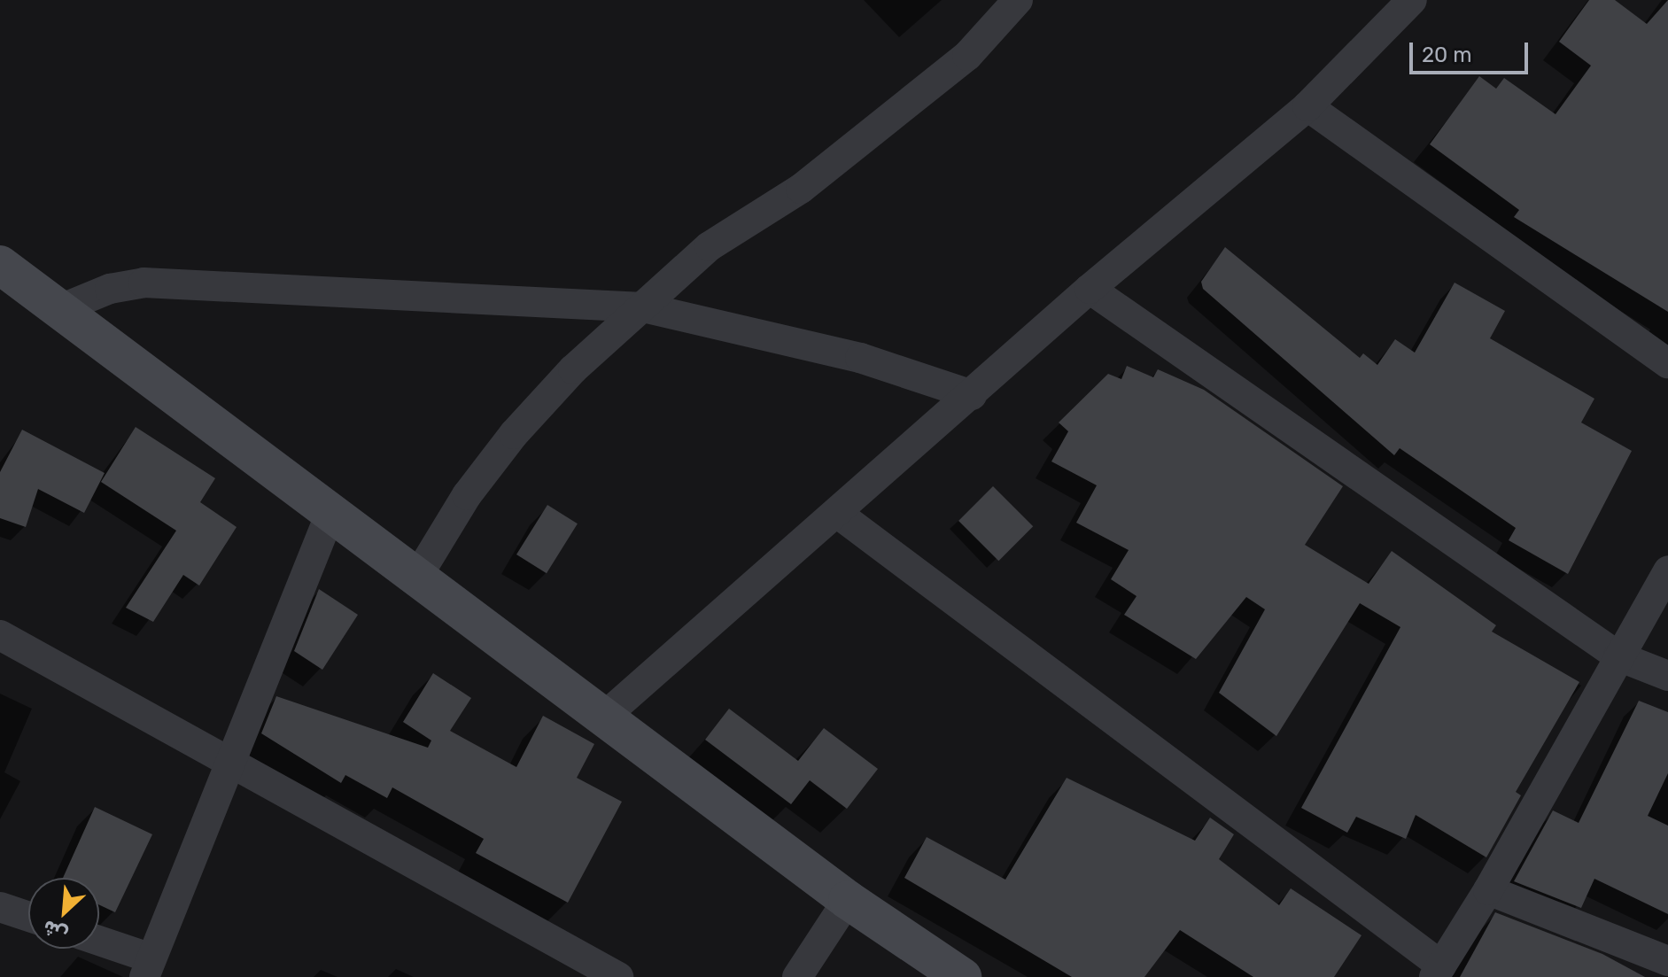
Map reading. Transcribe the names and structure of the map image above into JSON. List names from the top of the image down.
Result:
{
  "scale_bar": "20 m",
  "north": "bottom left"
}
